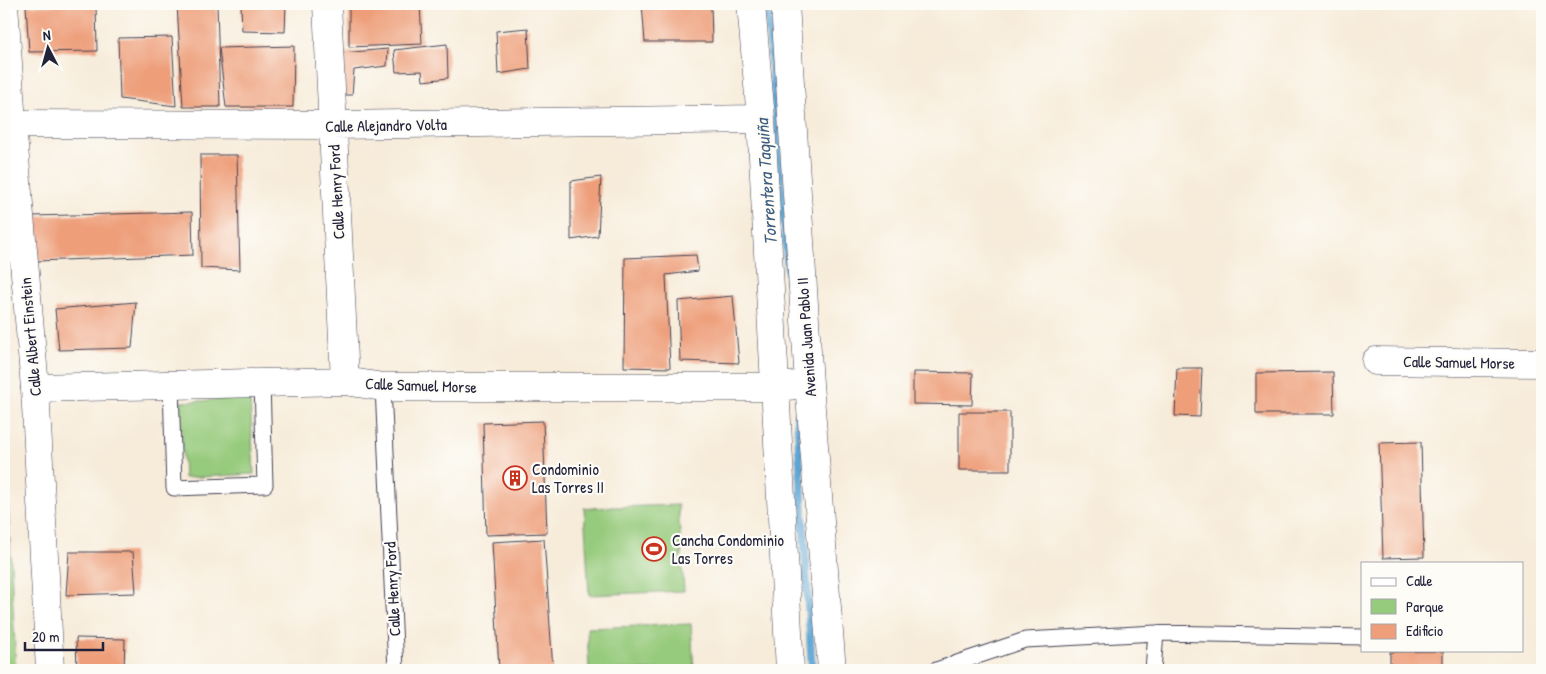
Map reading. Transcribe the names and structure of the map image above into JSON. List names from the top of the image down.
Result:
{
  "streets": {
    "street": [
      "Calle Alejandro Volta",
      "Calle Henry Ford",
      "Calle Albert Einstein",
      "Avenida Juan Pablo II",
      "Calle Samuel Morse"
    ]
  },
  "crossings": [
    ["Calle Alejandro Volta", "Calle Henry Ford"],
    ["Calle Alejandro Volta", "Calle Albert Einstein"],
    ["Calle Alejandro Volta", "Avenida Juan Pablo II"],
    ["Calle Henry Ford", "Calle Samuel Morse"],
    ["Calle Albert Einstein", "Calle Samuel Morse"],
    ["Avenida Juan Pablo II", "Calle Samuel Morse"]
  ],
  "water": ["Torrentera Taquiña"],
  "places": {
    "building": ["Condominio Las Torres II"],
    "sports": ["Cancha Condominio Las Torres"]
  },
  "legend": ["Calle", "Parque", "Edificio"],
  "scale_bar": "20 m",
  "north": "top"
}
